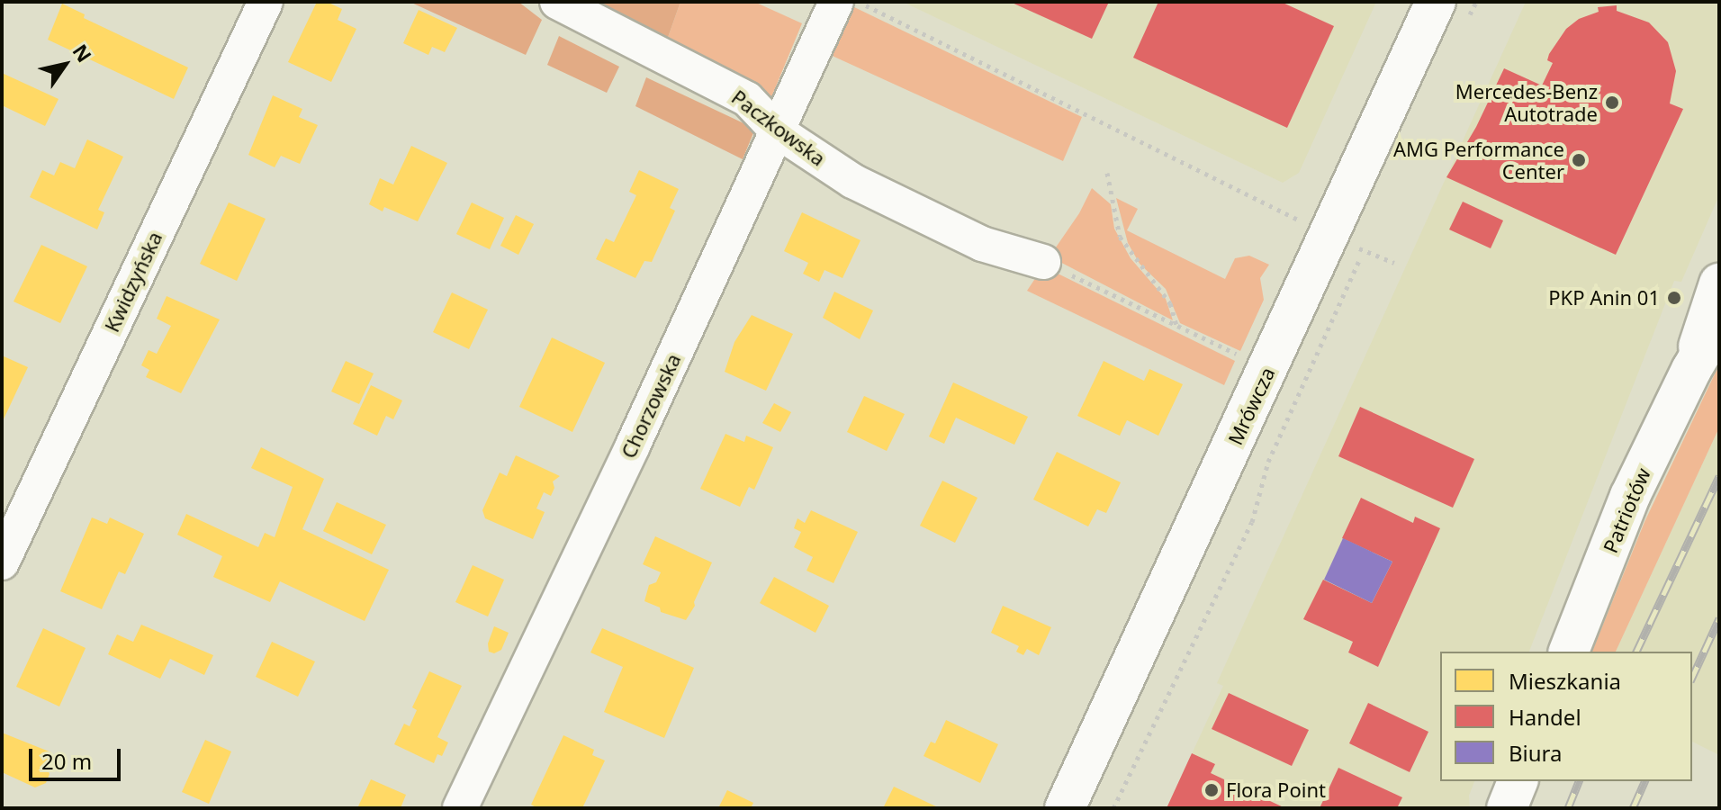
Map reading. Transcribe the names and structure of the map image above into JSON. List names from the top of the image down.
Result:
{
  "streets": {
    "street": [
      "Paczkowska",
      "Kwidzyńska",
      "Chorzowska",
      "Mrówcza",
      "Patriotów"
    ]
  },
  "crossings": [
    ["Paczkowska", "Chorzowska"]
  ],
  "places": [
    "Mercedes-Benz Autotrade",
    "AMG Performance Center",
    "PKP Anin 01",
    "Flora Point"
  ],
  "legend": ["Mieszkania", "Handel", "Biura"],
  "scale_bar": "20 m",
  "north": "top right"
}
